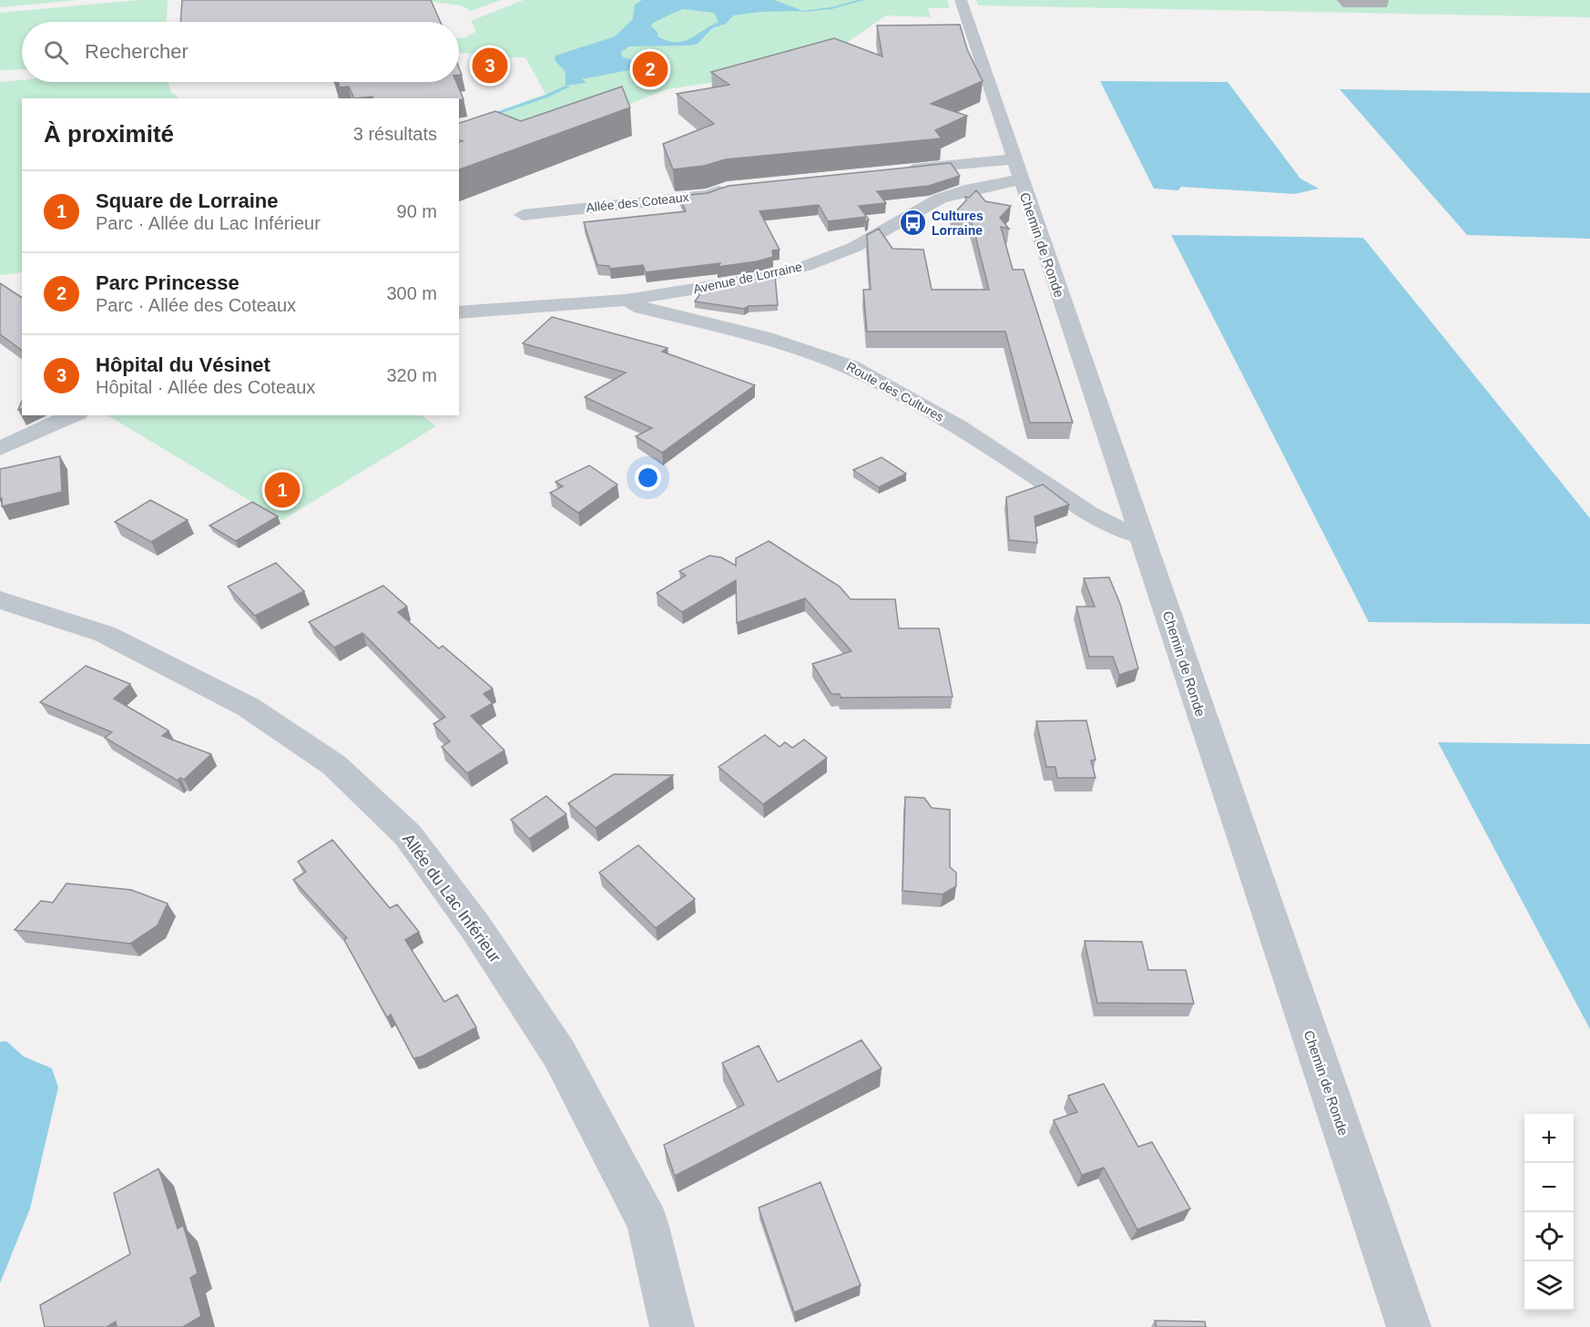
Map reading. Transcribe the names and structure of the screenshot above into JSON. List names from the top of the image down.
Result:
{
  "streets": {
    "street": [
      "Allée des Coteaux",
      "Chemin de Ronde",
      "Avenue de Lorraine",
      "Route des Cultures",
      "Allée du Lac Inférieur"
    ]
  },
  "crossings": [
    ["Chemin de Ronde", "Avenue de Lorraine"],
    ["Chemin de Ronde", "Route des Cultures"],
    ["Avenue de Lorraine", "Route des Cultures"]
  ],
  "places": {
    "bus stop": ["Cultures Lorraine"]
  },
  "page": {
    "search": "Rechercher",
    "pins": ["3", "2", "1"],
    "heading": ["À proximité", "3 résultats"],
    "list": [
      {
        "mark": "1",
        "name": "Square de Lorraine",
        "note": "Parc · Allée du Lac Inférieur",
        "value": "90 m"
      },
      {
        "mark": "2",
        "name": "Parc Princesse",
        "note": "Parc · Allée des Coteaux",
        "value": "300 m"
      },
      {
        "mark": "3",
        "name": "Hôpital du Vésinet",
        "note": "Hôpital · Allée des Coteaux",
        "value": "320 m"
      }
    ],
    "map_buttons": ["+", "−"]
  }
}
